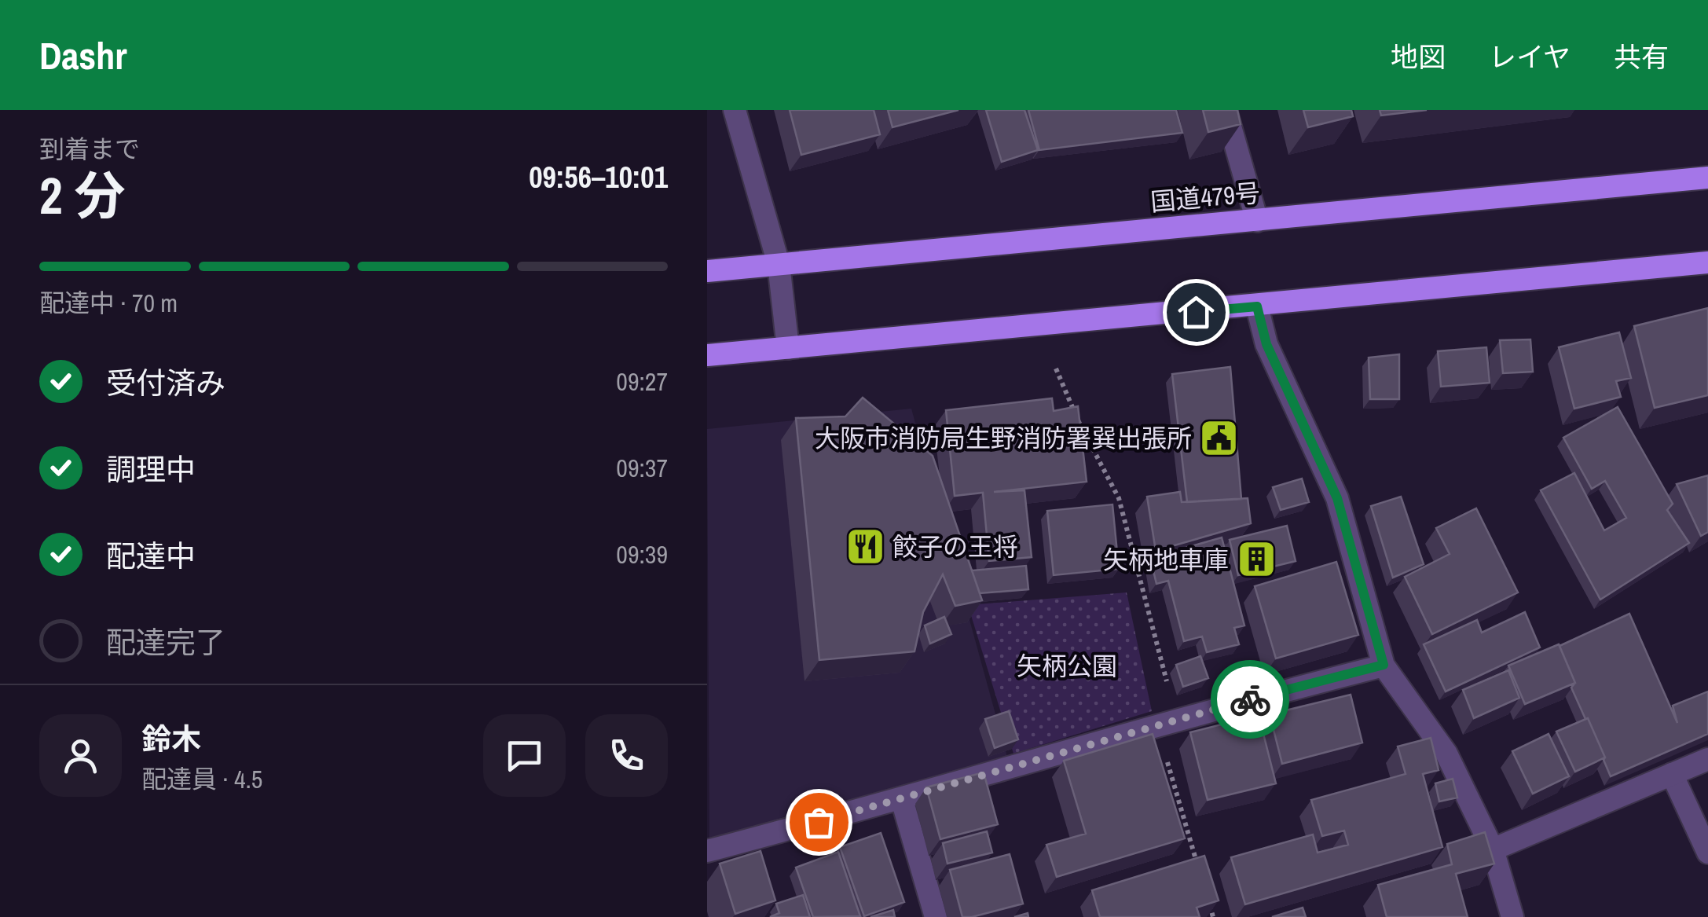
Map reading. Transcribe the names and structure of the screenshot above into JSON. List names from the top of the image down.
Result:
{
  "streets": {
    "highway": ["国道479号"]
  },
  "parks": ["矢柄公園"],
  "places": {
    "public building": ["大阪市消防局生野消防署巽出張所"],
    "restaurant": ["餃子の王将"],
    "building": ["矢柄地車庫"]
  },
  "page": {
    "header": "Dashr",
    "nav": ["地図", "レイヤ", "共有"],
    "heading": ["2 分", "到着まで", "09:56–10:01"],
    "panel": ["鈴木", "配達員 · 4.5"],
    "bar": "配達中 · 70 m",
    "list": [
      ["受付済み", "09:27"],
      ["調理中", "09:37"],
      ["配達中", "09:39"],
      "配達完了"
    ]
  }
}
